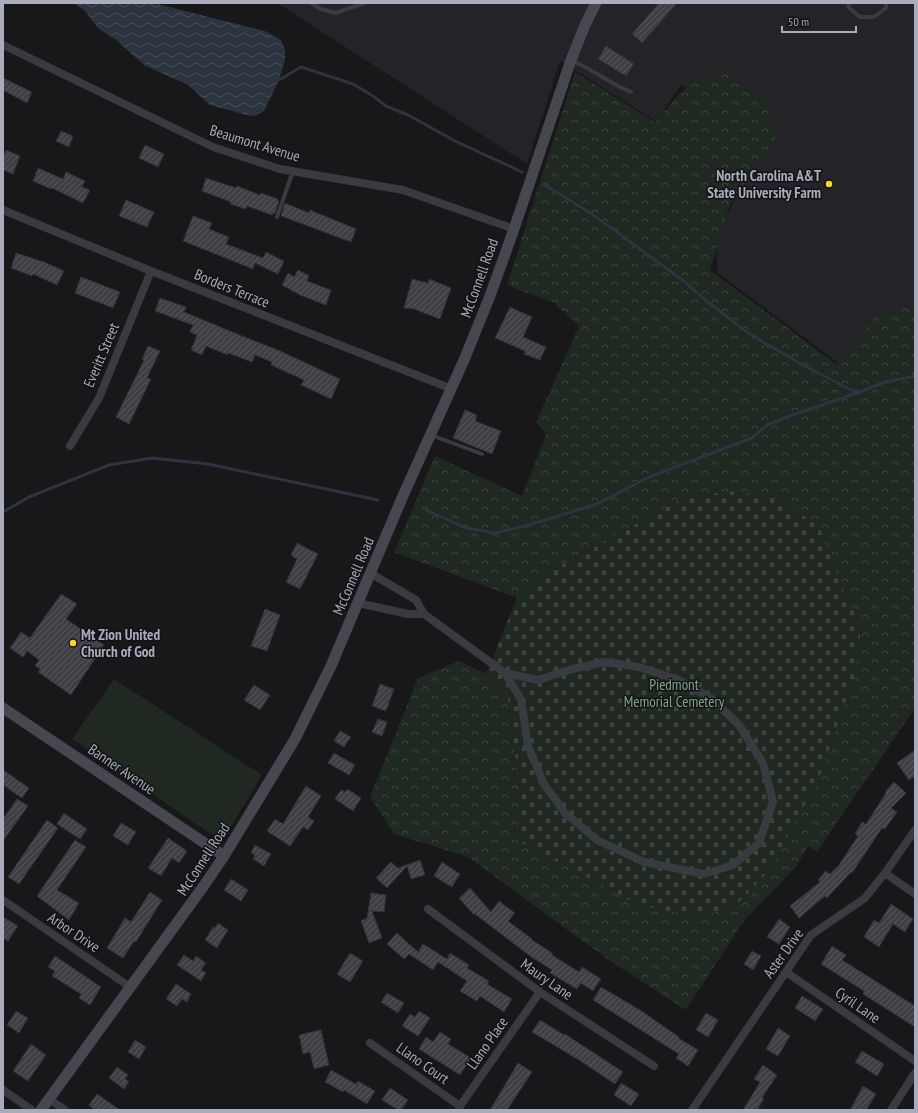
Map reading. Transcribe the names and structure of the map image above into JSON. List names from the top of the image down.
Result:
{
  "streets": {
    "street": [
      "Beaumont Avenue",
      "McConnell Road",
      "Borders Terrace",
      "Everitt Street",
      "Banner Avenue",
      "Arbor Drive",
      "Aster Drive",
      "Maury Lane",
      "Cyril Lane",
      "Llano Place",
      "Llano Court"
    ]
  },
  "crossings": [
    ["Beaumont Avenue", "McConnell Road"],
    ["McConnell Road", "Borders Terrace"],
    ["McConnell Road", "Banner Avenue"],
    ["McConnell Road", "Arbor Drive"],
    ["Borders Terrace", "Everitt Street"],
    ["Aster Drive", "Cyril Lane"],
    ["Maury Lane", "Llano Place"],
    ["Llano Place", "Llano Court"]
  ],
  "parks": ["Piedmont Memorial Cemetery"],
  "places": ["North Carolina A&T State University Farm", "Mt Zion United Church of God"],
  "scale_bar": "50 m"
}
